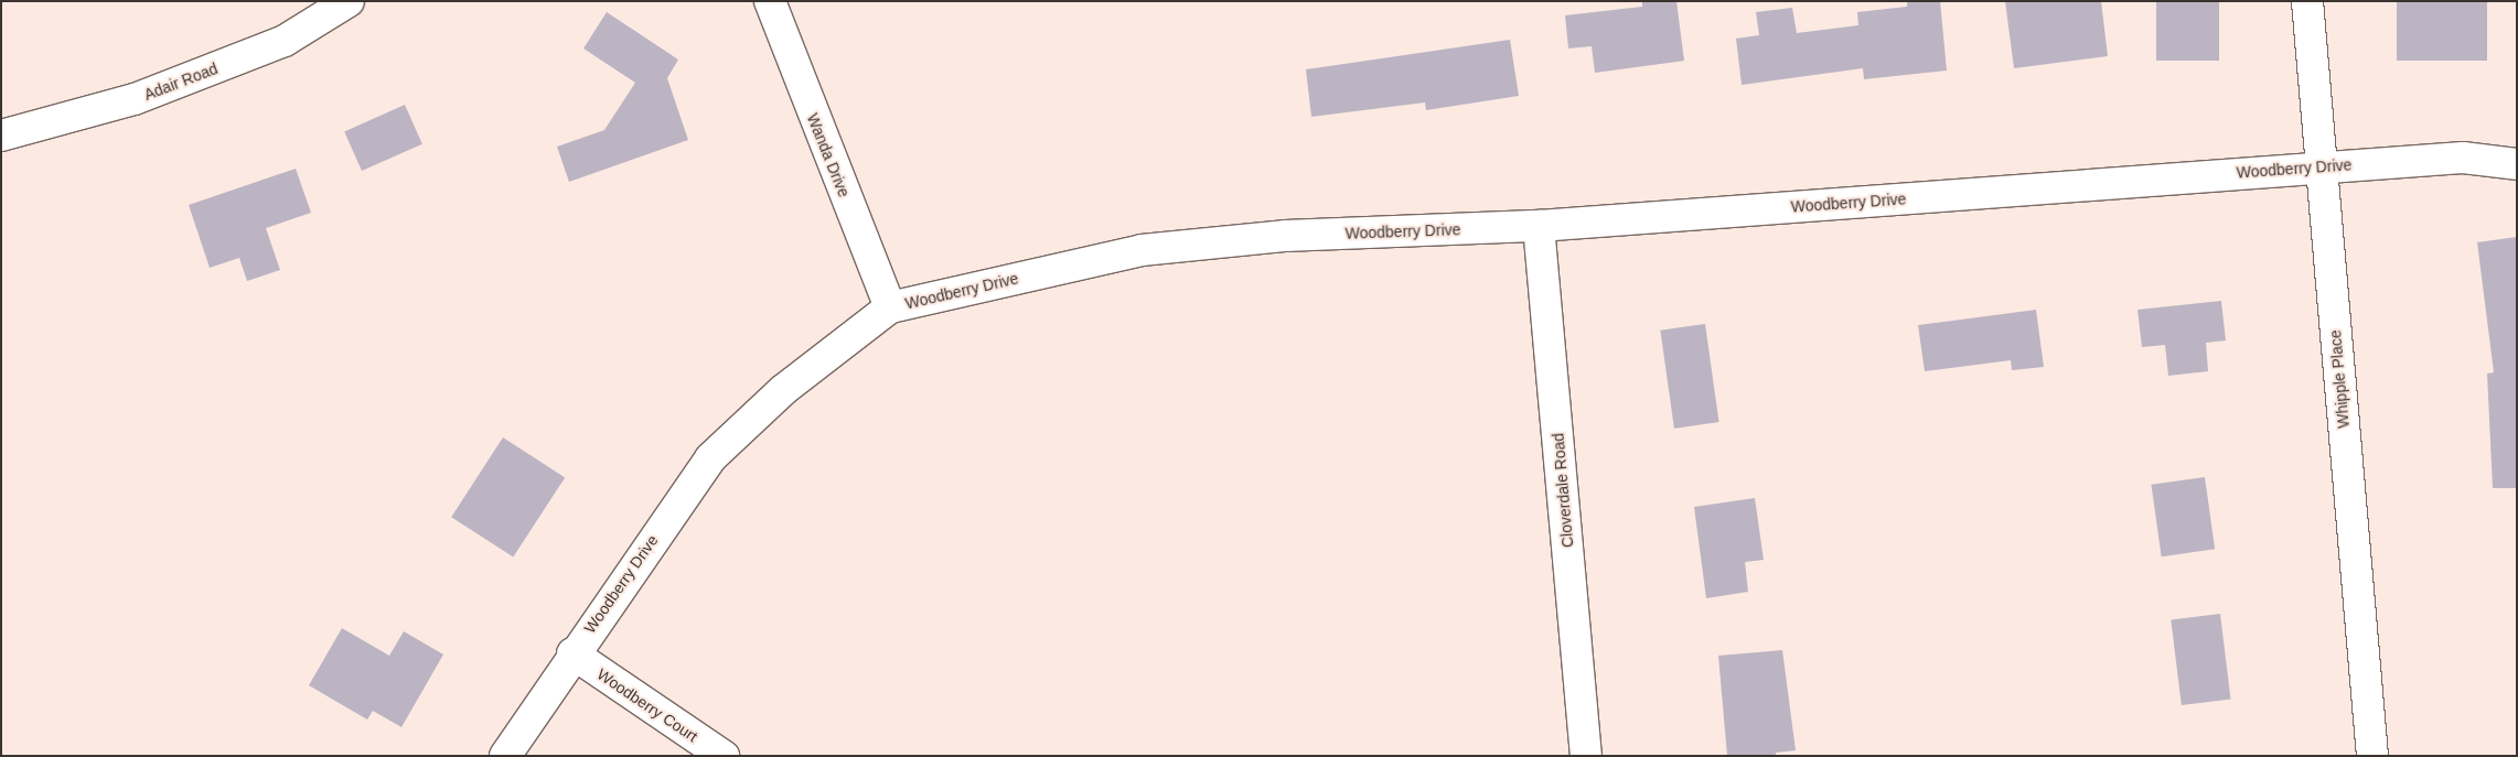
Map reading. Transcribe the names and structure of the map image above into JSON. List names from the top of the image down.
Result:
{
  "streets": {
    "street": [
      "Adair Road",
      "Wanda Drive",
      "Woodberry Drive",
      "Whipple Place",
      "Cloverdale Road",
      "Woodberry Court"
    ]
  },
  "crossings": [
    ["Wanda Drive", "Woodberry Drive"],
    ["Woodberry Drive", "Whipple Place"],
    ["Woodberry Drive", "Cloverdale Road"],
    ["Woodberry Drive", "Woodberry Court"]
  ]
}
